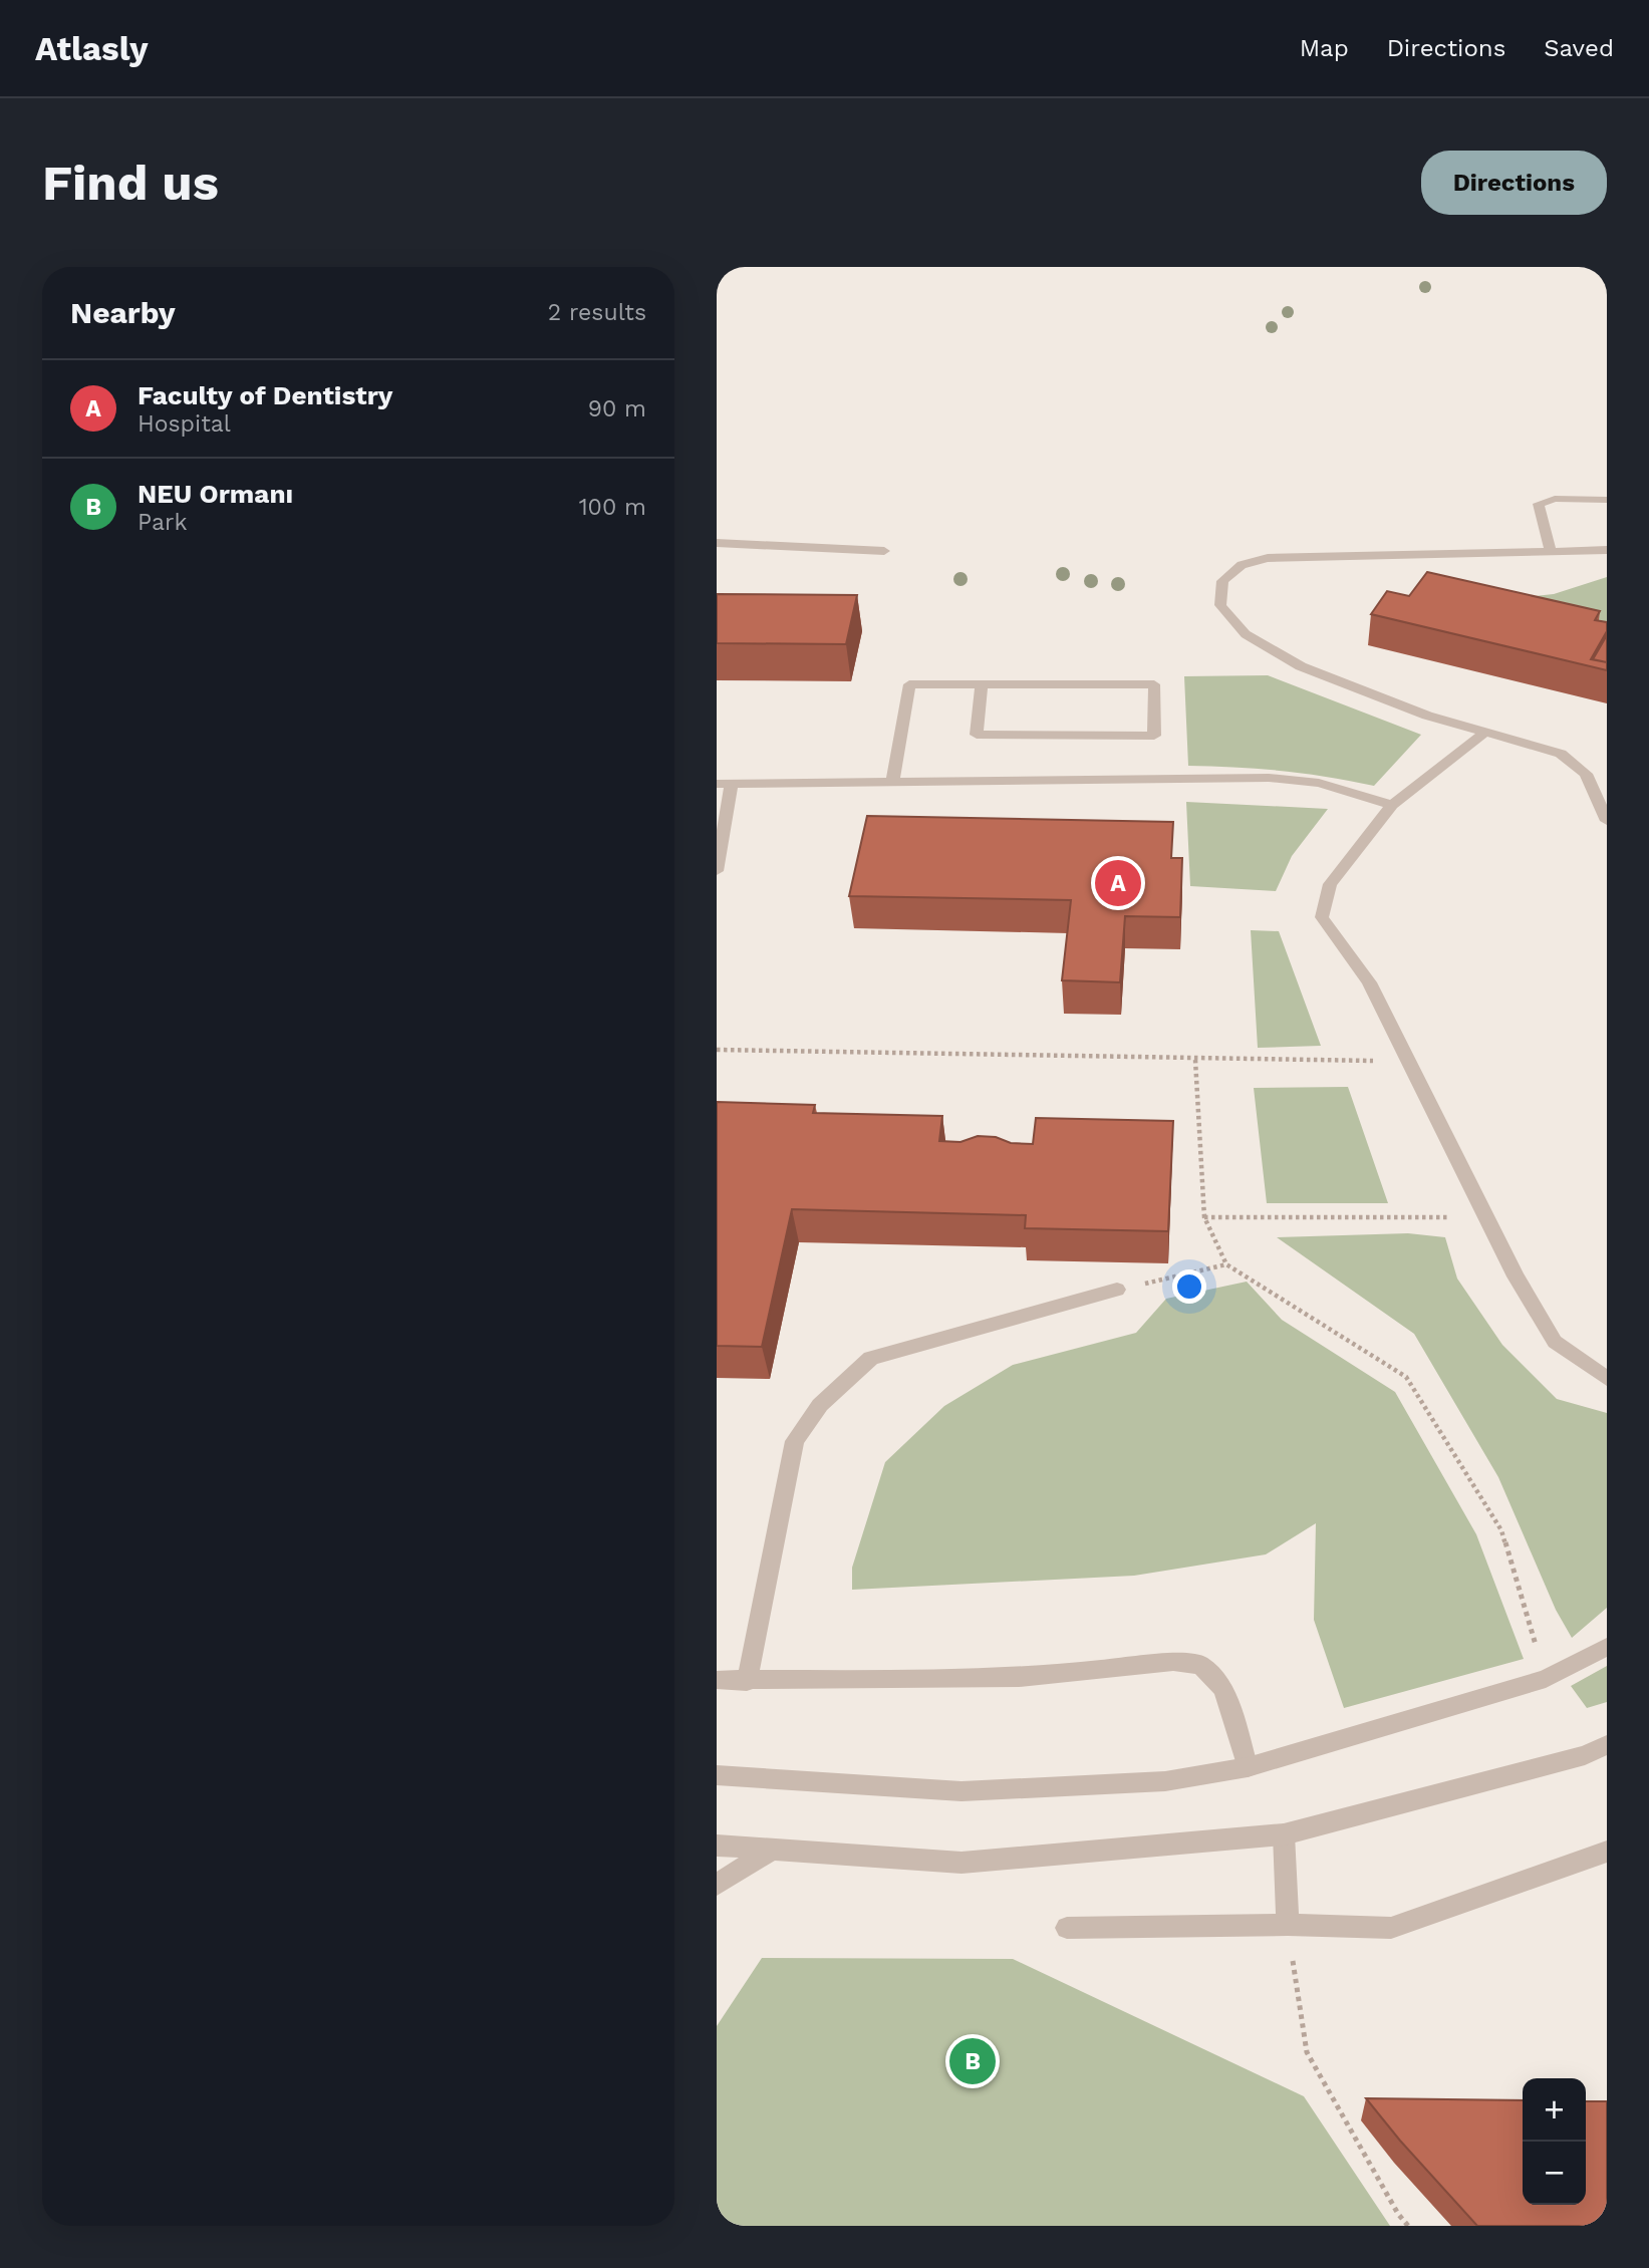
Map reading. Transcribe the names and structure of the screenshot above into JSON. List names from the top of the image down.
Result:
{
  "page": {
    "header": "Atlasly",
    "nav": ["Map", "Directions", "Saved"],
    "buttons": "Directions",
    "title": "Find us",
    "heading": ["Nearby", "2 results"],
    "list": [
      {
        "mark": "A",
        "name": "Faculty of Dentistry",
        "note": "Hospital",
        "value": "90 m"
      },
      {
        "mark": "B",
        "name": "NEU Ormanı",
        "note": "Park",
        "value": "100 m"
      }
    ],
    "pins": ["A", "B"],
    "map_buttons": ["+", "−"]
  }
}
